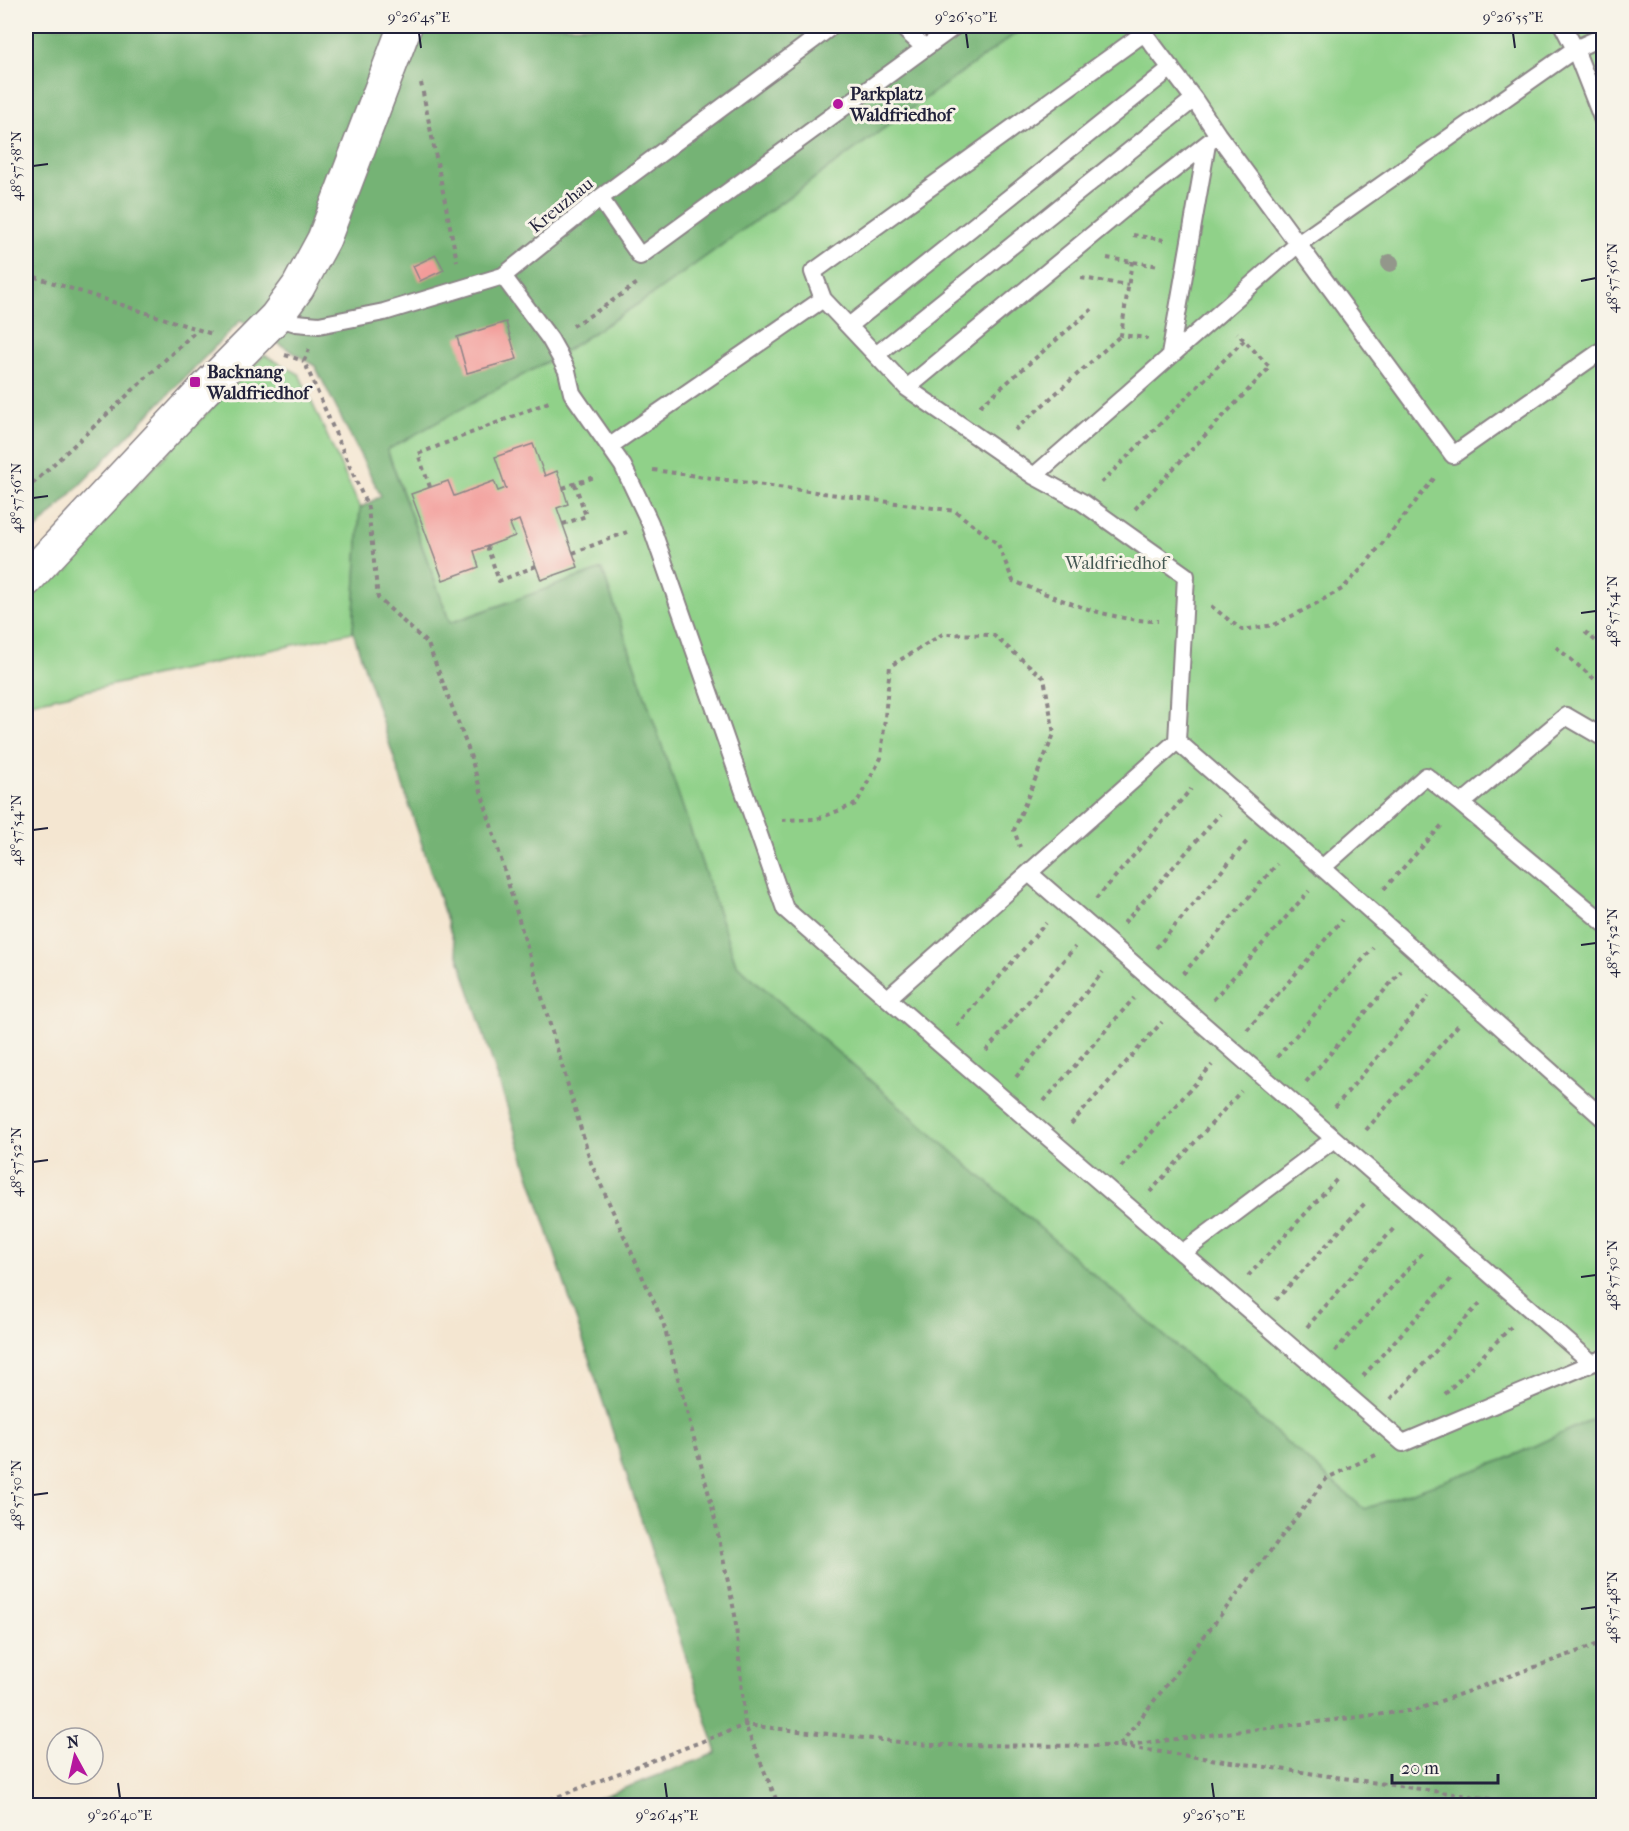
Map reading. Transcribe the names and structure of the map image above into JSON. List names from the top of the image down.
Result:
{
  "streets": {
    "lane": ["Kreuzhau"]
  },
  "parks": ["Waldfriedhof"],
  "places": {
    "other": ["Parkplatz Waldfriedhof"],
    "transit": ["Backnang Waldfriedhof"]
  },
  "scale_bar": "20 m",
  "north": "top",
  "coordinates": [
    "9°26'45\"E",
    "9°26'50\"E",
    "9°26'55\"E",
    "48°57'58\"N",
    "48°57'56\"N",
    "48°57'54\"N",
    "48°57'52\"N",
    "48°57'50\"N",
    "48°57'48\"N",
    "9°26'40\"E"
  ]
}
